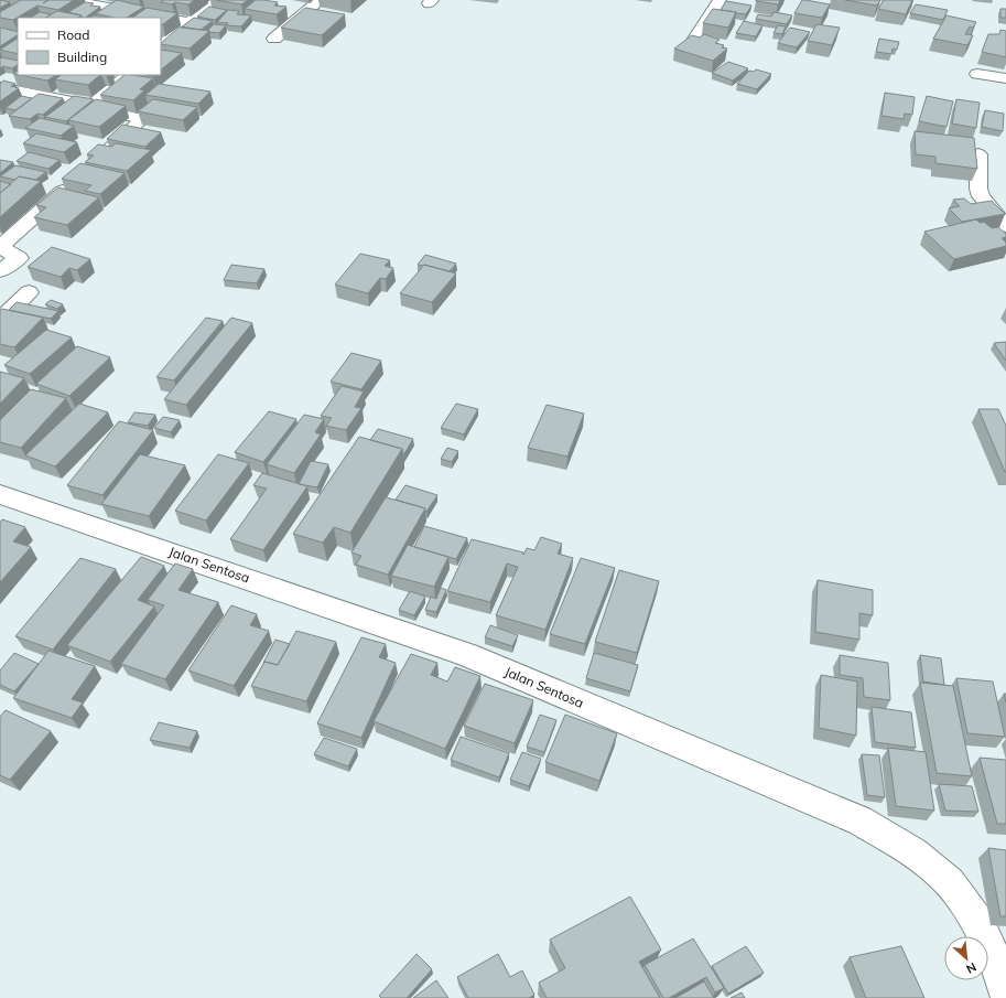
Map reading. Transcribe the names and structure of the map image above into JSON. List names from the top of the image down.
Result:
{
  "streets": {
    "street": ["Jalan Sentosa"]
  },
  "legend": ["Road", "Building"],
  "north": "bottom right"
}
